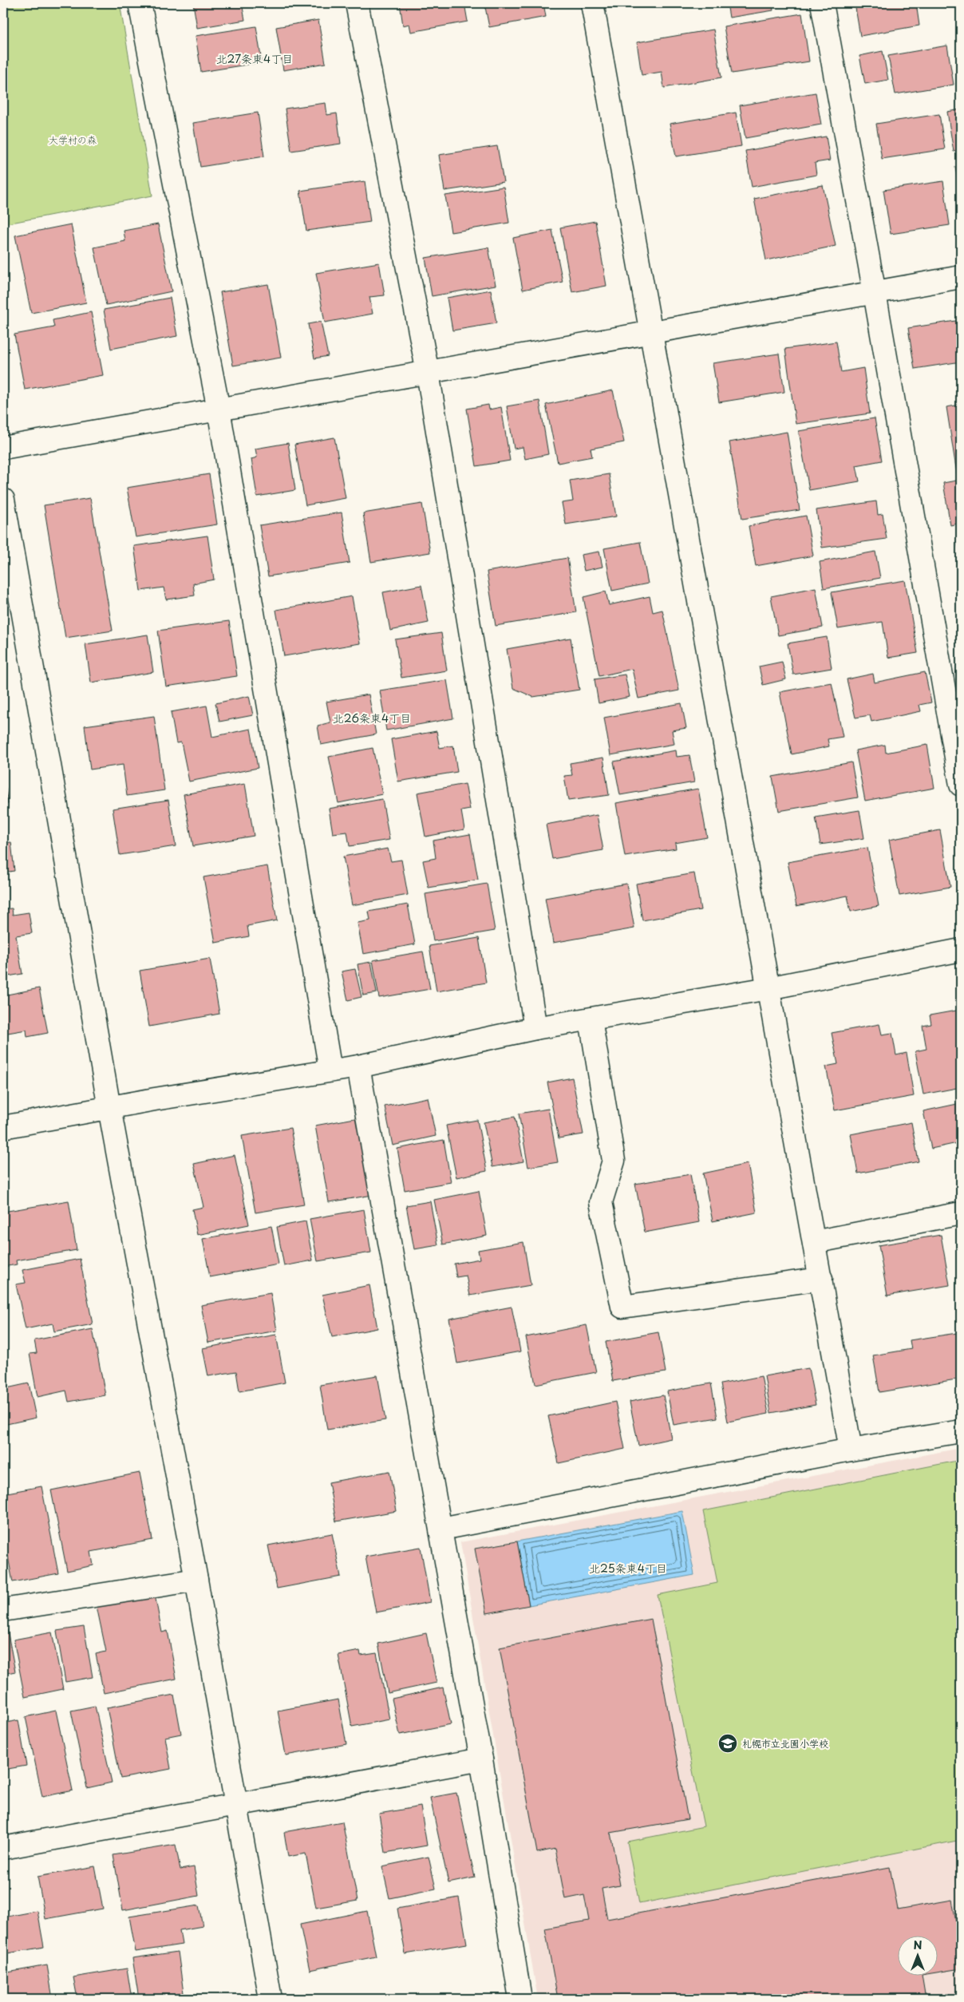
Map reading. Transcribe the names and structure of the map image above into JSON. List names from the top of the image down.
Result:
{
  "districts": ["北27条東4丁目", "北26条東4丁目", "北25条東4丁目"],
  "parks": ["大学村の森"],
  "places": {
    "school or university": ["札幌市立北園小学校"]
  },
  "north": "top"
}
